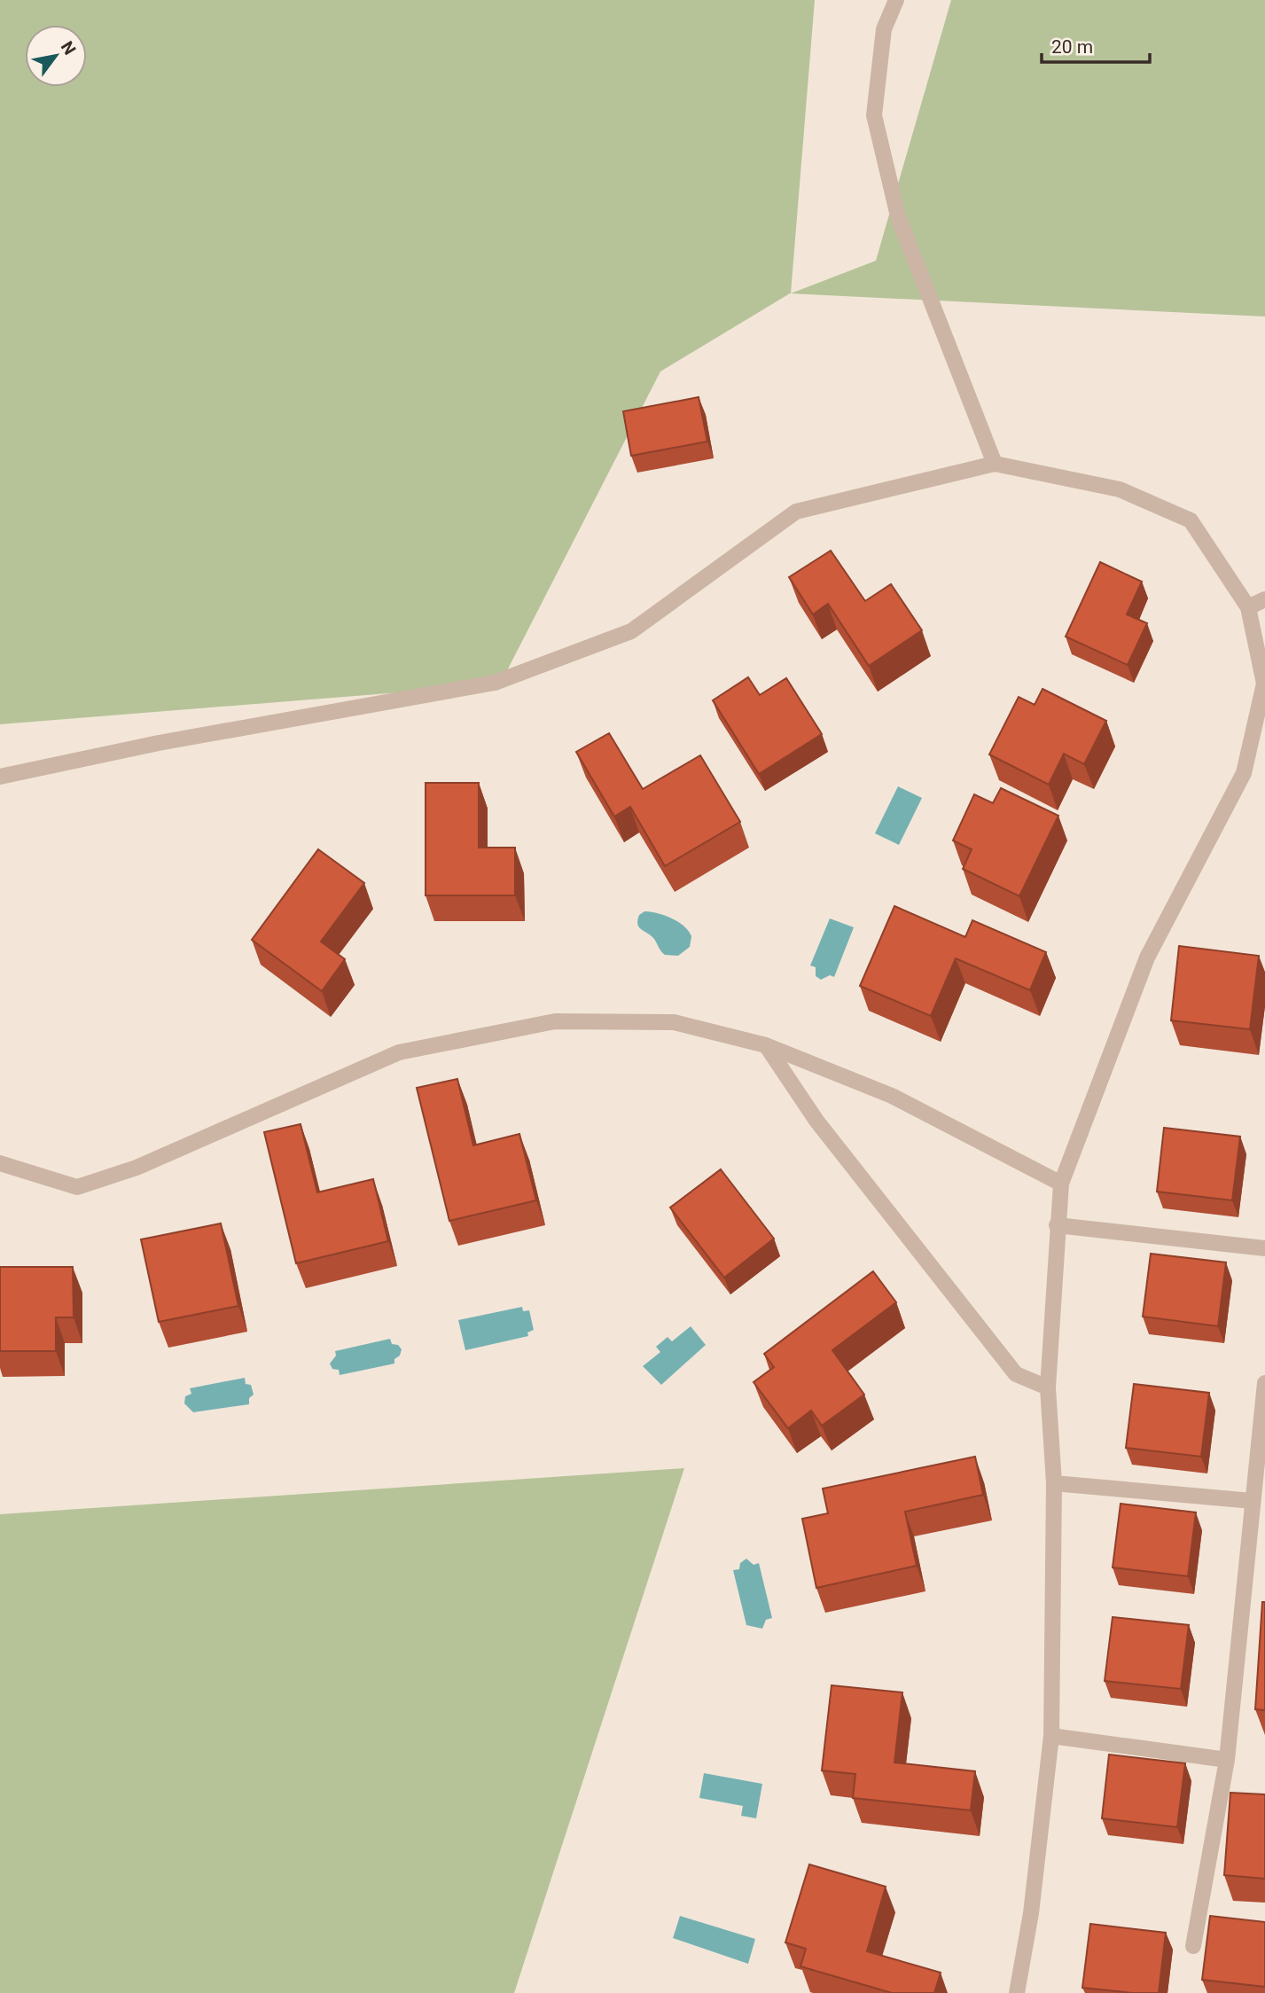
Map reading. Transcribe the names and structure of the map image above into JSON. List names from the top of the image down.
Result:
{
  "scale_bar": "20 m",
  "north": "top right"
}
